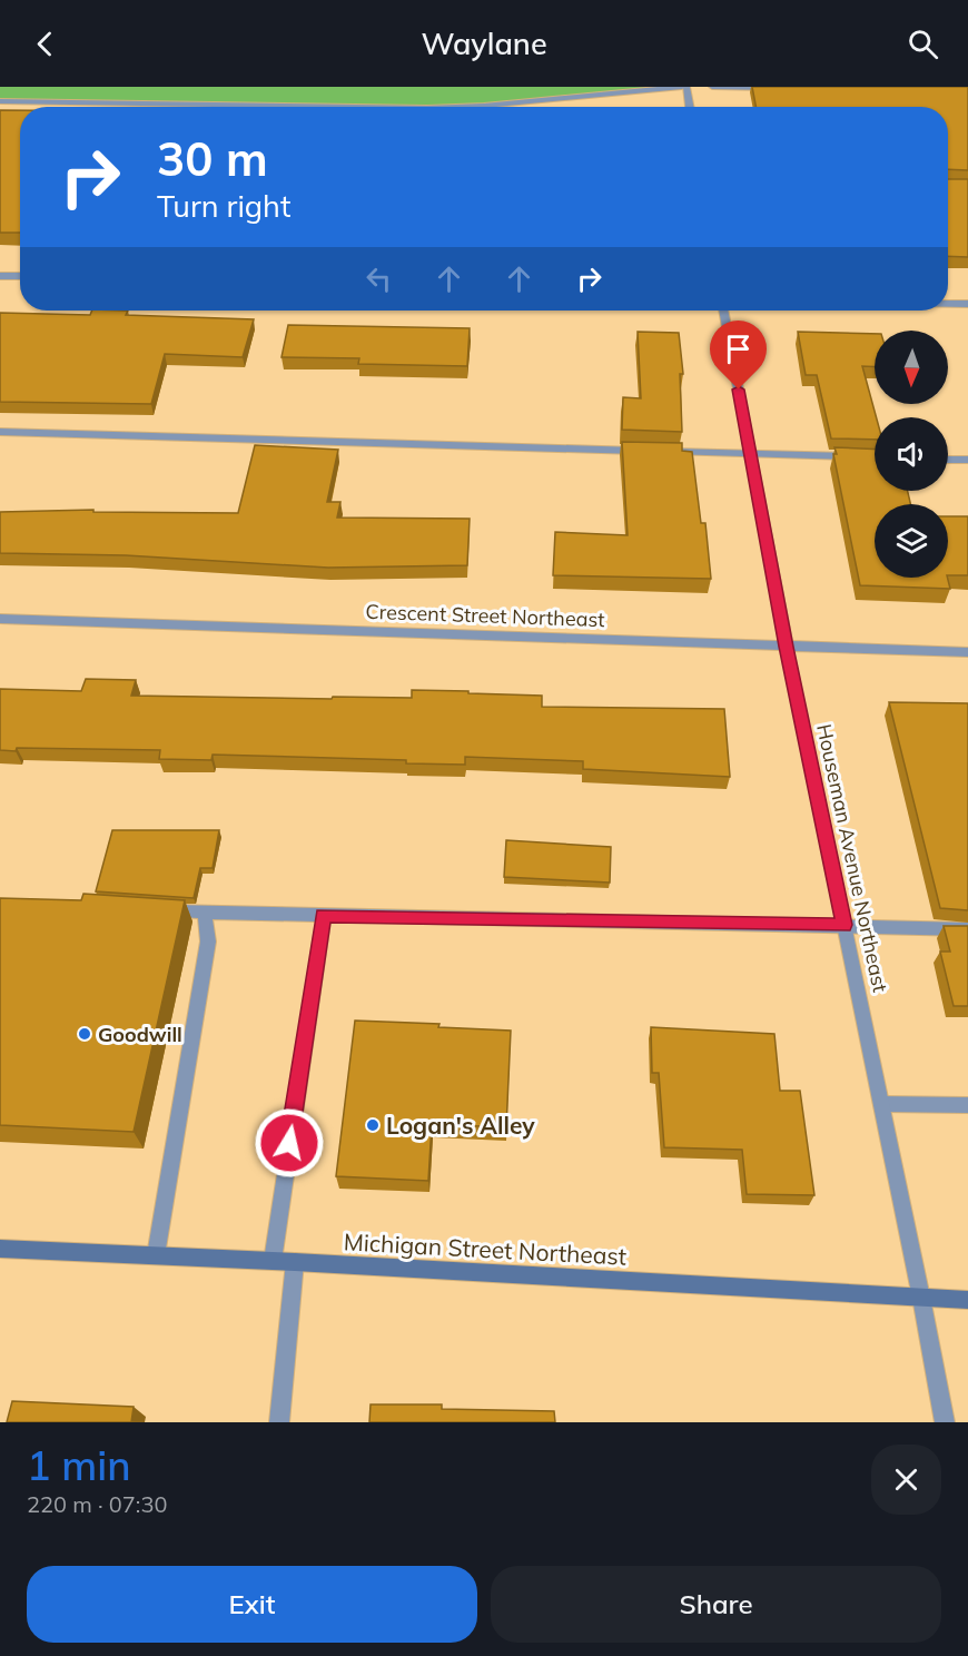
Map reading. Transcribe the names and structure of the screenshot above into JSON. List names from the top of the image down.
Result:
{
  "streets": {
    "main road": ["Michigan Street Northeast"],
    "street": ["Crescent Street Northeast", "Houseman Avenue Northeast"]
  },
  "crossings": [
    ["Crescent Street Northeast", "Houseman Avenue Northeast"],
    ["Houseman Avenue Northeast", "Michigan Street Northeast"]
  ],
  "places": ["Goodwill", "Logan's Alley"],
  "north": "bottom",
  "page": {
    "header": "Waylane",
    "turn": ["30 m", "Turn right"],
    "heading": ["1 min", "220 m · 07:30"],
    "buttons": ["Exit", "Share"]
  }
}
